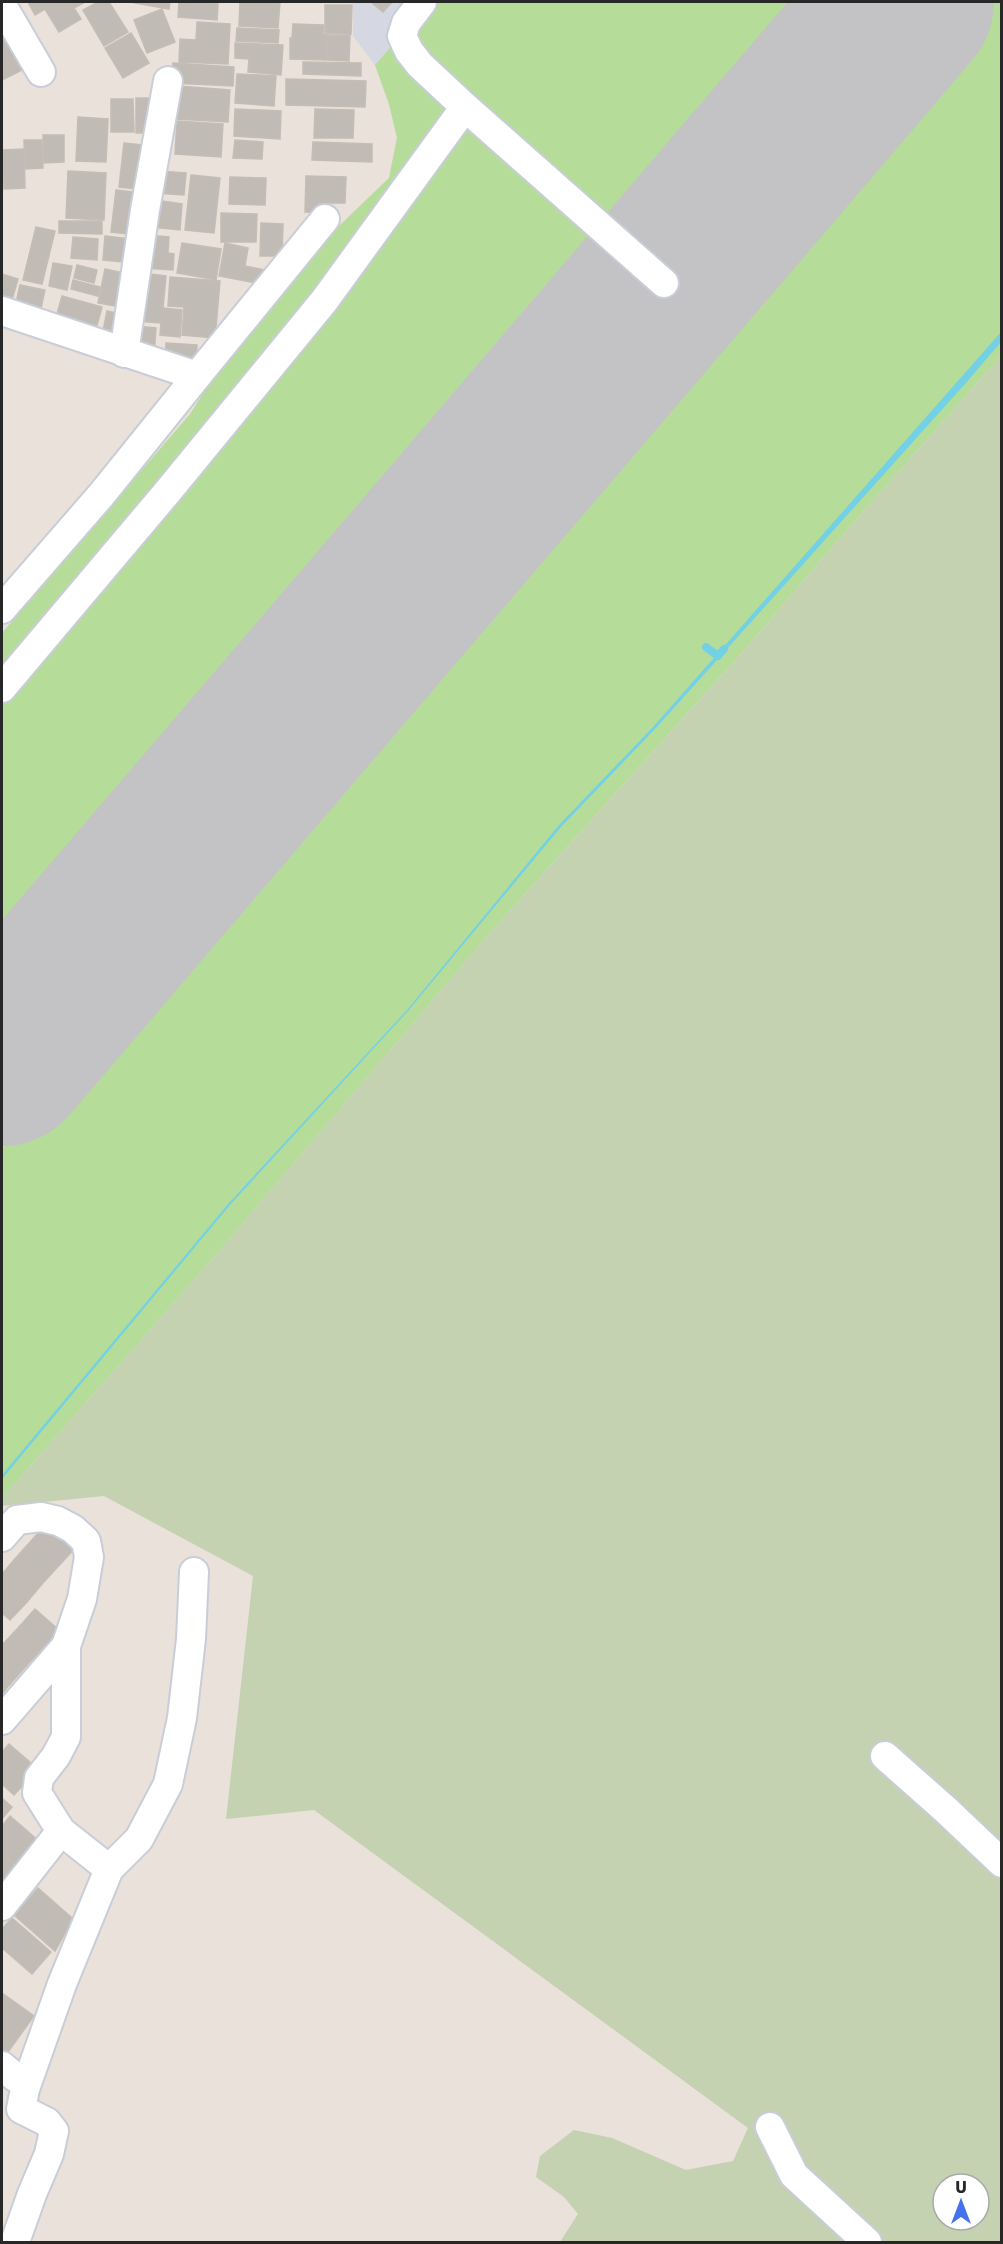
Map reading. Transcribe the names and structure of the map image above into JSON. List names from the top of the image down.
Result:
{
  "north": "top"
}
